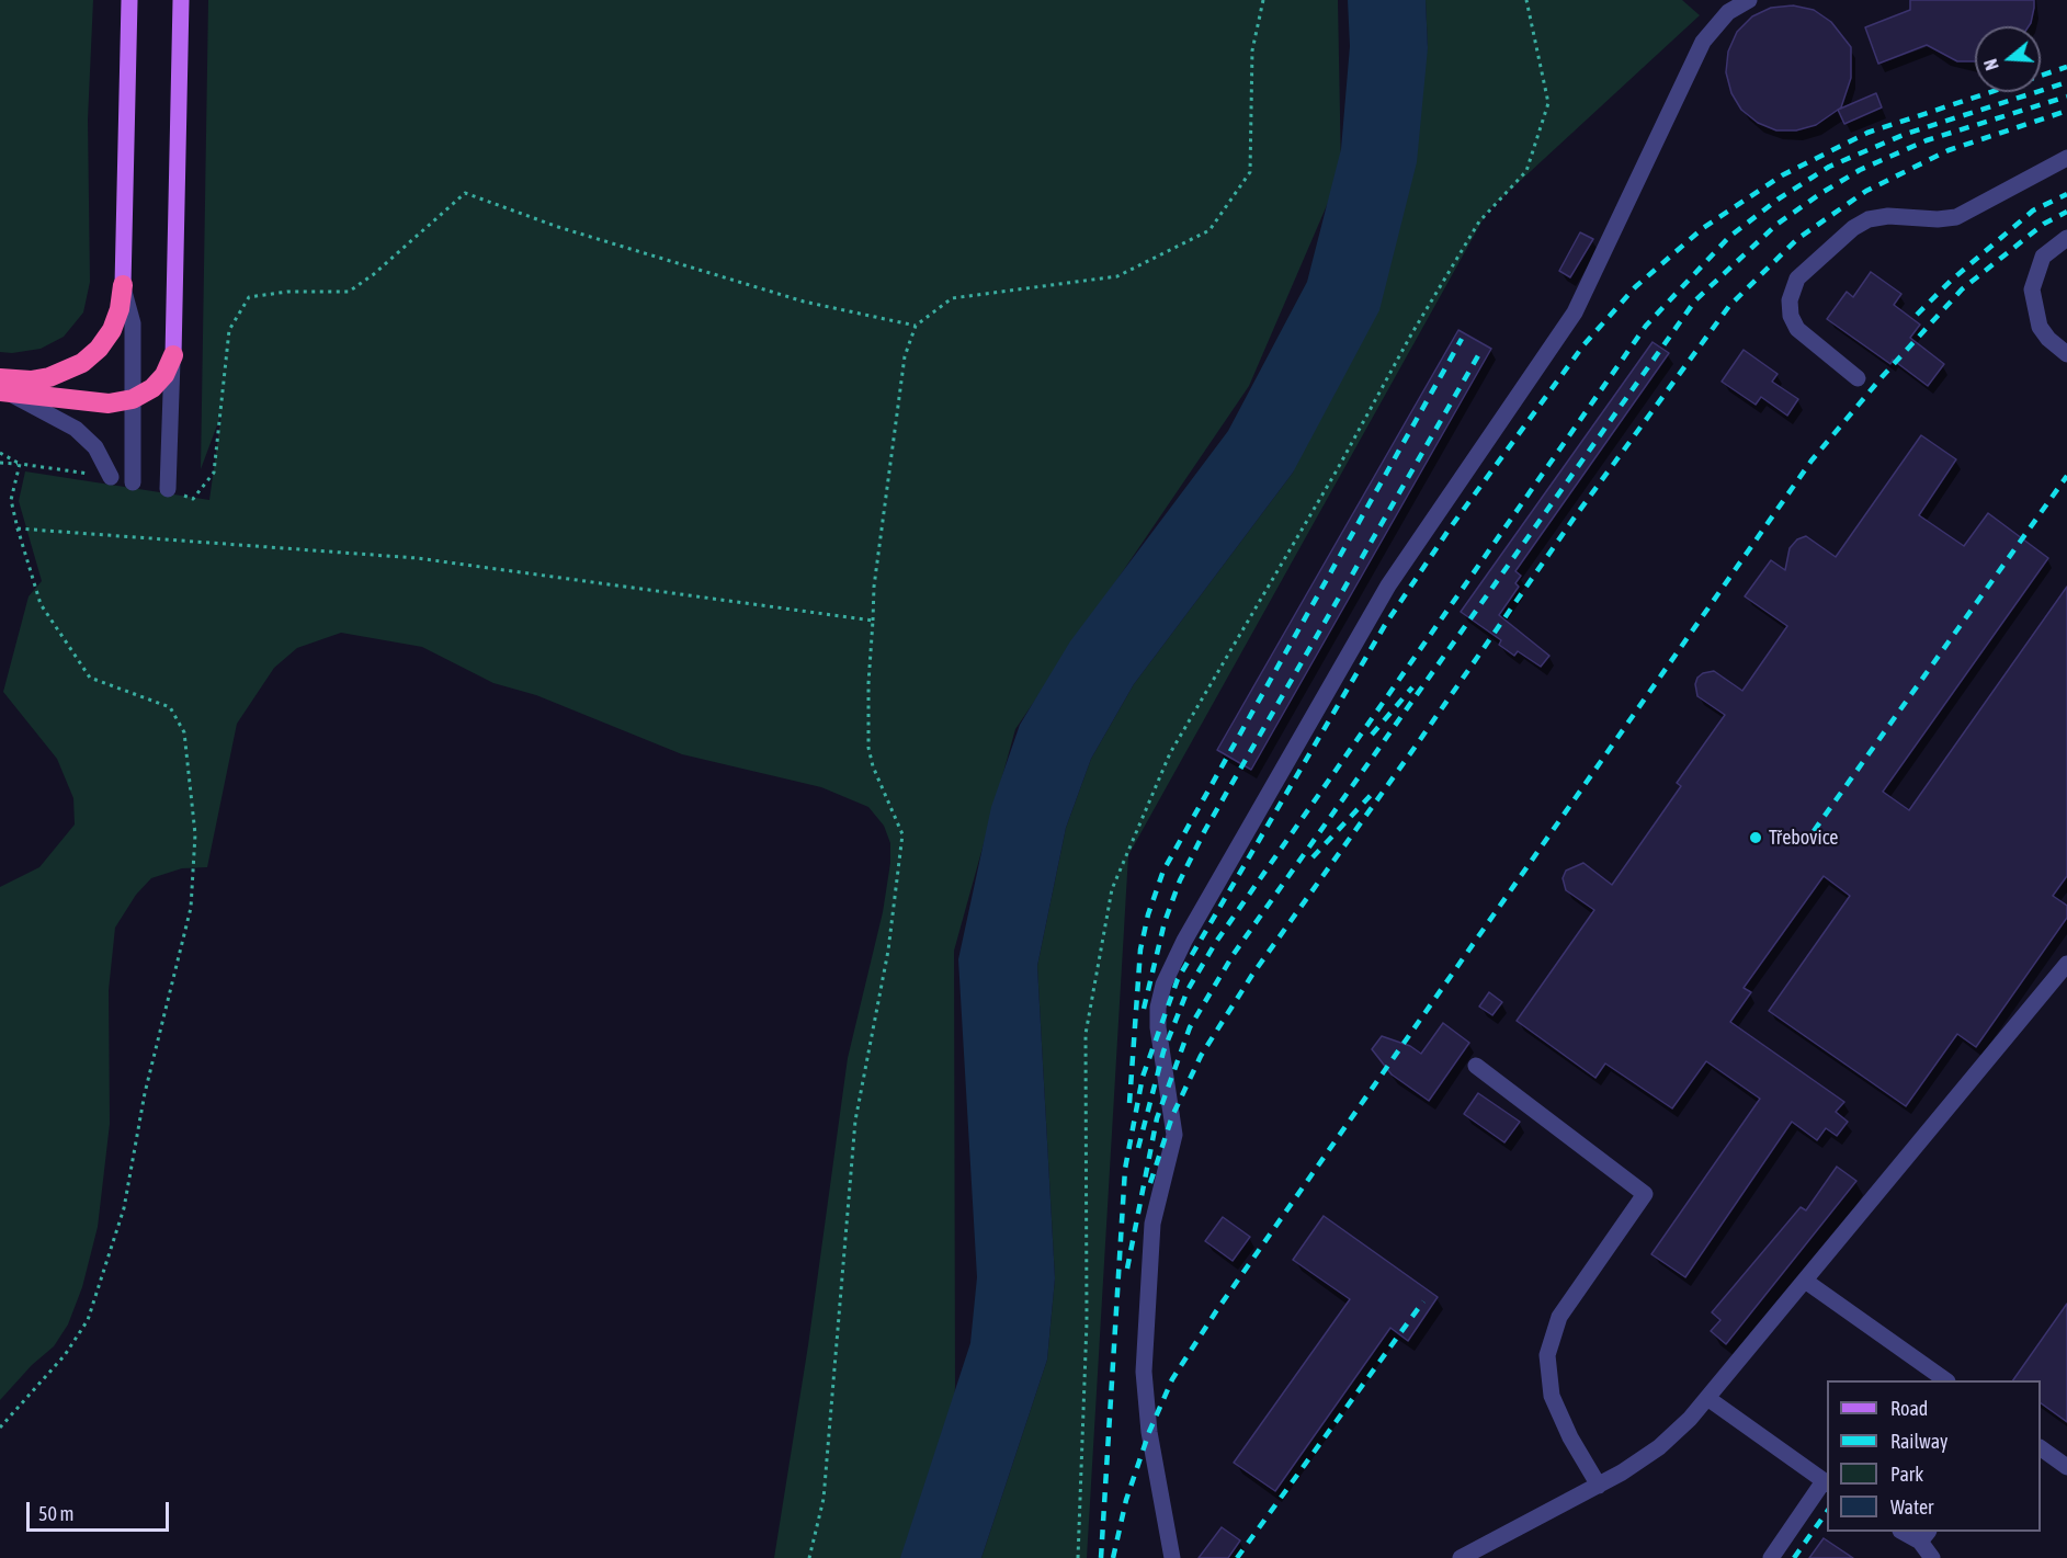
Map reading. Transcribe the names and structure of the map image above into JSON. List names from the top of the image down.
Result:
{
  "places": ["Třebovice"],
  "legend": [
    "Road",
    "Railway",
    "Park",
    "Water"
  ],
  "scale_bar": "50 m",
  "north": "left"
}
